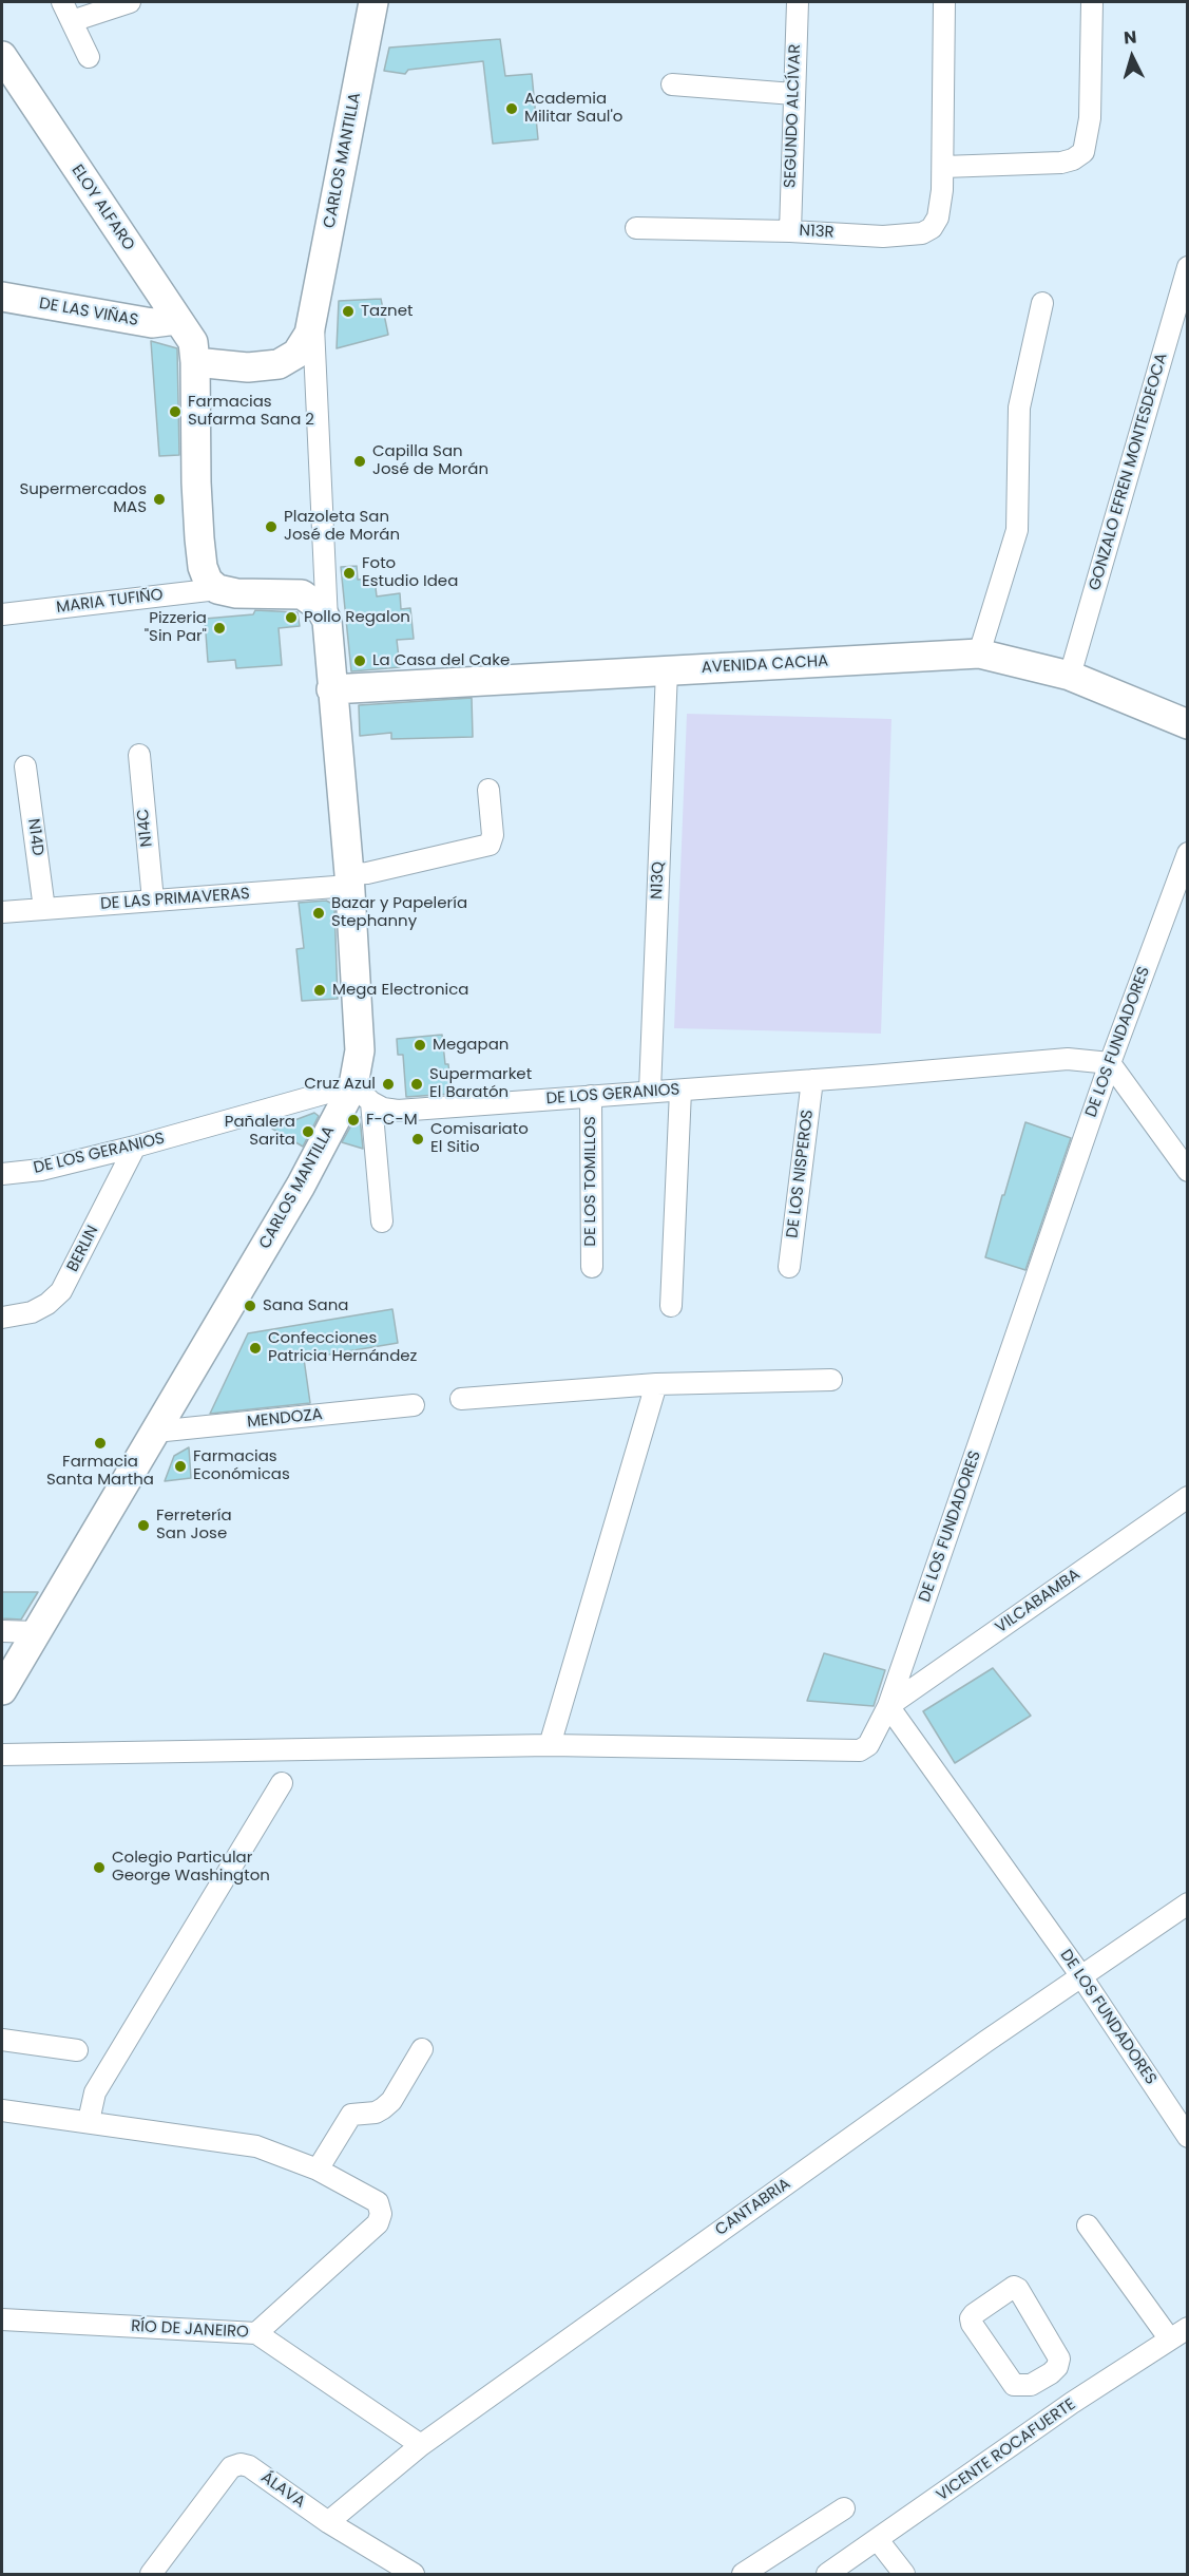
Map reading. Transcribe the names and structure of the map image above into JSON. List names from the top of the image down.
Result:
{
  "streets": {
    "street": [
      "SEGUNDO ALCÍVAR",
      "CARLOS MANTILLA",
      "ELOY ALFARO",
      "N13R",
      "DE LAS VIÑAS",
      "GONZALO EFREN MONTESDEOCA",
      "MARIA TUFIÑO",
      "AVENIDA CACHA",
      "N14C",
      "N14D",
      "N13Q",
      "DE LAS PRIMAVERAS",
      "DE LOS FUNDADORES",
      "DE LOS GERANIOS",
      "DE LOS NISPEROS",
      "DE LOS TOMILLOS",
      "BERLIN",
      "MENDOZA",
      "VILCABAMBA",
      "CANTABRIA",
      "RÍO DE JANEIRO",
      "VICENTE ROCAFUERTE",
      "ÁLAVA"
    ]
  },
  "crossings": [
    ["SEGUNDO ALCÍVAR", "N13R"],
    ["CARLOS MANTILLA", "AVENIDA CACHA"],
    ["CARLOS MANTILLA", "DE LAS PRIMAVERAS"],
    ["CARLOS MANTILLA", "DE LOS GERANIOS"],
    ["CARLOS MANTILLA", "MENDOZA"],
    ["ELOY ALFARO", "DE LAS VIÑAS"],
    ["ELOY ALFARO", "MARIA TUFIÑO"],
    ["GONZALO EFREN MONTESDEOCA", "AVENIDA CACHA"],
    ["AVENIDA CACHA", "N13Q"],
    ["N14C", "DE LAS PRIMAVERAS"],
    ["N14D", "DE LAS PRIMAVERAS"],
    ["N13Q", "DE LOS GERANIOS"],
    ["DE LOS FUNDADORES", "DE LOS GERANIOS"],
    ["DE LOS FUNDADORES", "VILCABAMBA"],
    ["DE LOS FUNDADORES", "CANTABRIA"],
    ["DE LOS GERANIOS", "DE LOS NISPEROS"],
    ["DE LOS GERANIOS", "DE LOS TOMILLOS"],
    ["DE LOS GERANIOS", "BERLIN"],
    ["CANTABRIA", "RÍO DE JANEIRO"],
    ["CANTABRIA", "ÁLAVA"]
  ],
  "places": [
    "Academia Militar Saul'o",
    "Taznet",
    "Farmacias Sufarma Sana 2",
    "Capilla San José de Morán",
    "Supermercados MAS",
    "Plazoleta San José de Morán",
    "Foto Estudio Idea",
    "Pollo Regalon",
    "Pizzeria \"Sin Par\"",
    "La Casa del Cake",
    "Bazar y Papelería Stephanny",
    "Mega Electronica",
    "Megapan",
    "Cruz Azul",
    "Supermarket El Baratón",
    "F-C-M",
    "Pañalera Sarita",
    "Comisariato El Sitio",
    "Sana Sana",
    "Confecciones Patricia Hernández",
    "Farmacia Santa Martha",
    "Farmacias Económicas",
    "Ferretería San Jose",
    "Colegio Particular George Washington"
  ],
  "north": "top"
}
